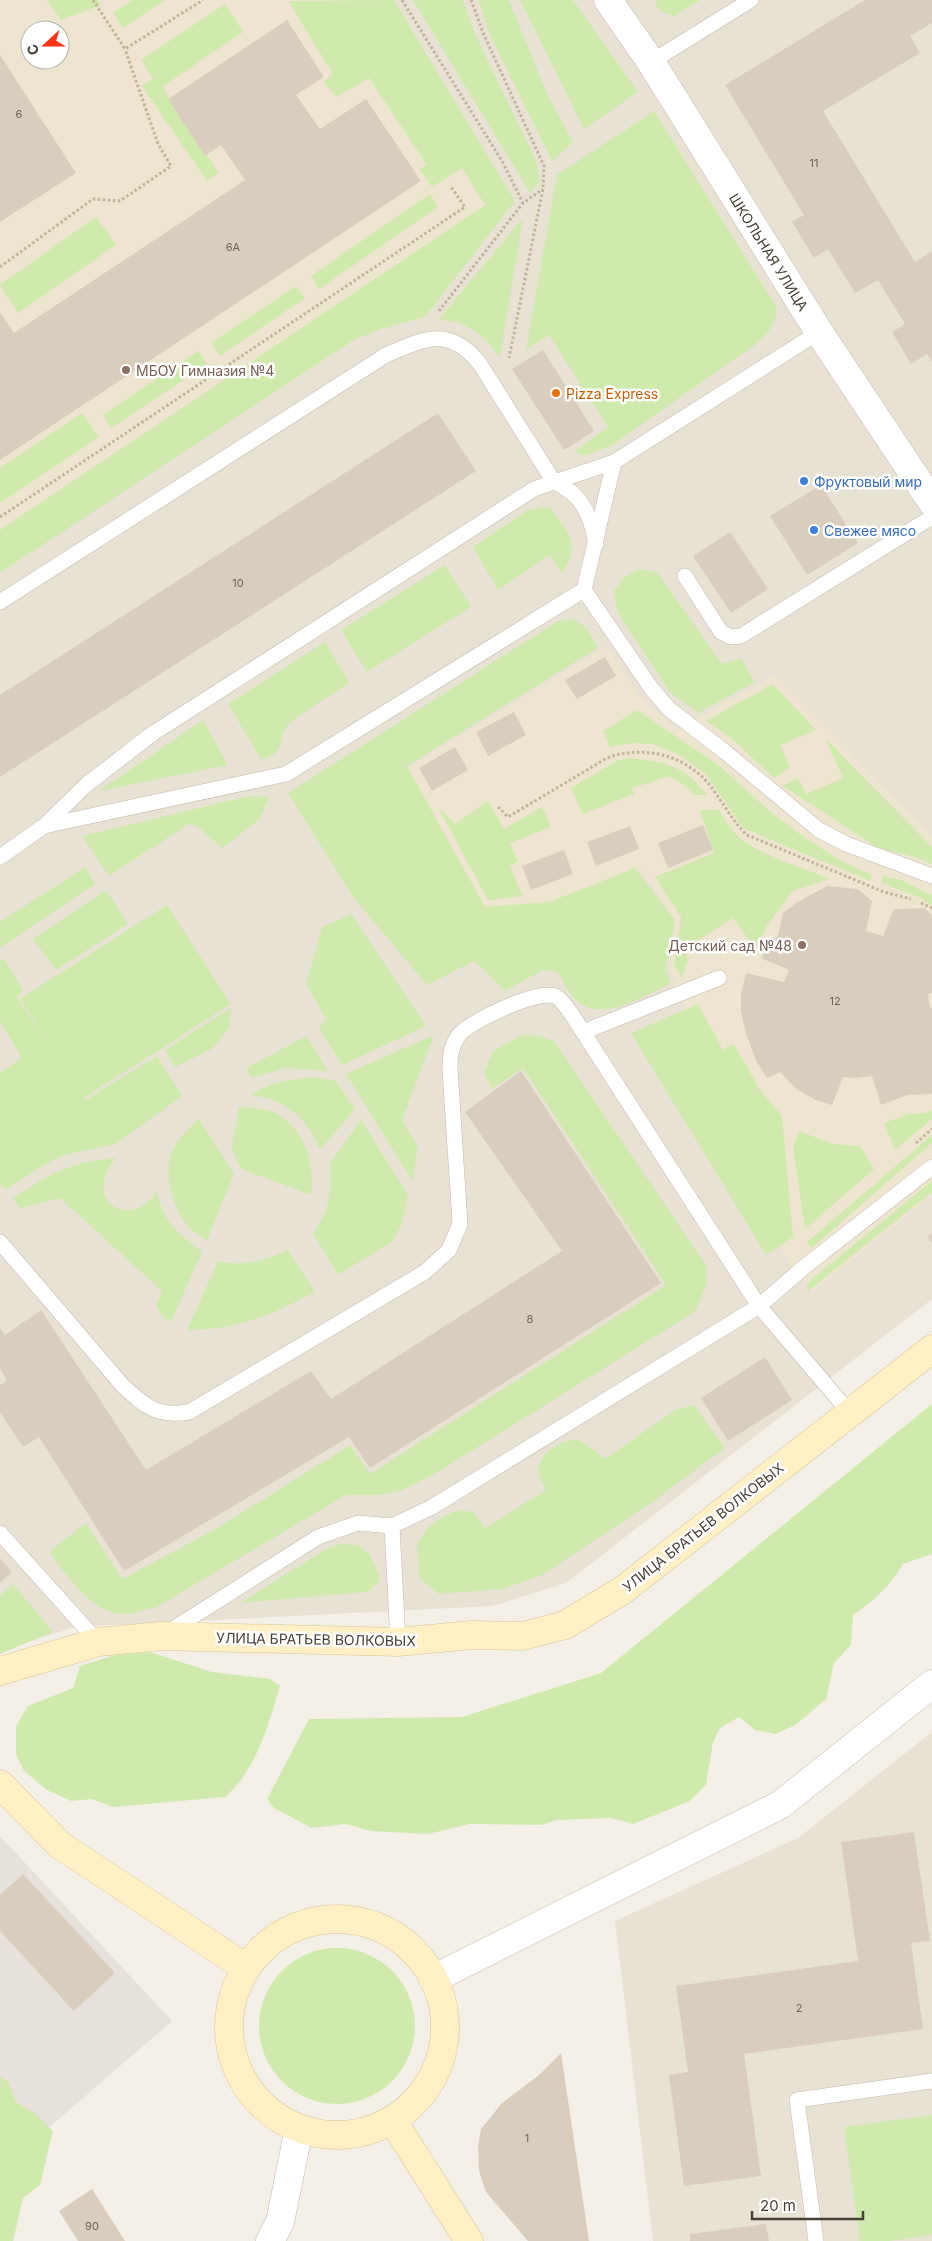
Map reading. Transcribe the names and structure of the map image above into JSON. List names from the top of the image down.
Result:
{
  "streets": {
    "street": ["ШКОЛЬНАЯ УЛИЦА", "УЛИЦА БРАТЬЕВ ВОЛКОВЫХ"]
  },
  "places": [
    "МБОУ Гимназия №4",
    "Pizza Express",
    "Фруктовый мир",
    "Свежее мясо",
    "Детский сад №48"
  ],
  "house_numbers": [
    "6",
    "11",
    "6А",
    "10",
    "12",
    "8",
    "2",
    "1",
    "90"
  ],
  "scale_bar": "20 m",
  "north": "left"
}
